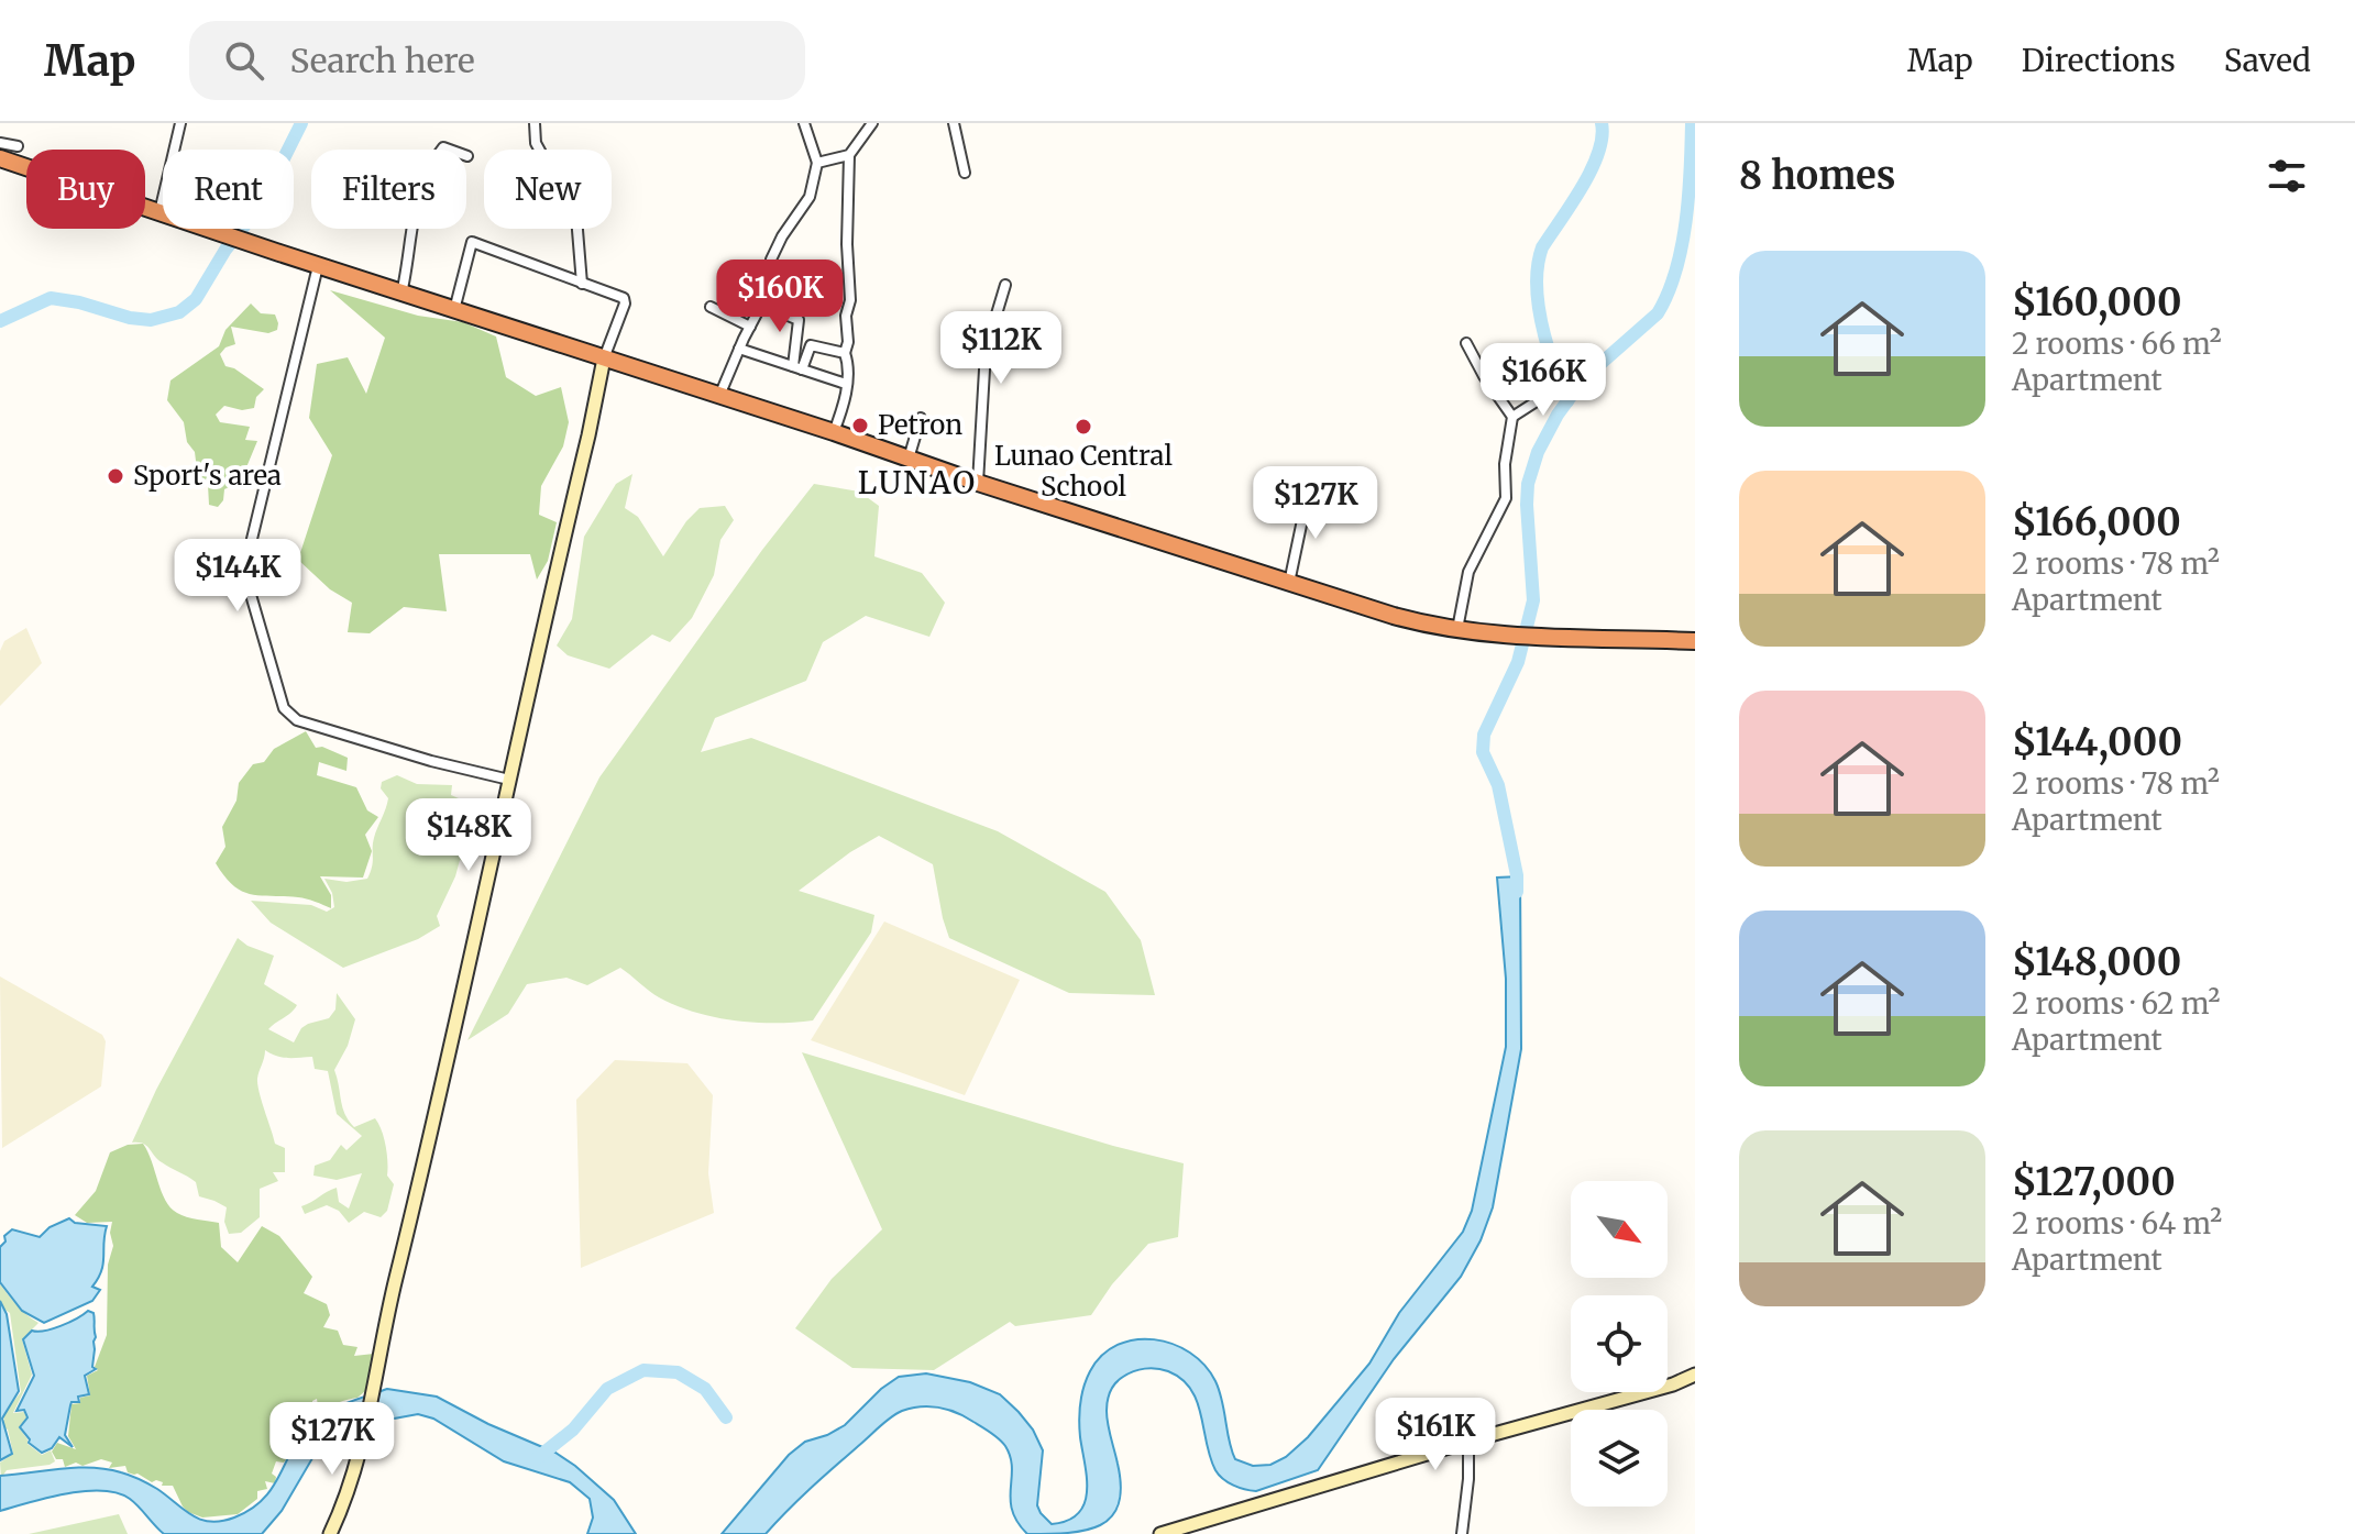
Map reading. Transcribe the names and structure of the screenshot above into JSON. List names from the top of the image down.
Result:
{
  "districts": ["LUNAO"],
  "places": ["Petron", "Lunao Central School", "Sport's area"],
  "north": "bottom right",
  "page": {
    "header": "Map",
    "search": "Search here",
    "nav": ["Map", "Directions", "Saved"],
    "heading": "8 homes",
    "chip": [
      "Buy",
      "Rent",
      "Filters",
      "New"
    ],
    "list": [
      {
        "name": "$160,000",
        "note": "2 rooms · 66 m² · Apartment"
      },
      {
        "name": "$166,000",
        "note": "2 rooms · 78 m² · Apartment"
      },
      {
        "name": "$144,000",
        "note": "2 rooms · 78 m² · Apartment"
      },
      {
        "name": "$148,000",
        "note": "2 rooms · 62 m² · Apartment"
      },
      {
        "name": "$127,000",
        "note": "2 rooms · 64 m² · Apartment"
      }
    ],
    "price": [
      "$160K",
      "$112K",
      "$166K",
      "$127K",
      "$144K",
      "$148K",
      "$161K",
      "$127K"
    ]
  }
}
